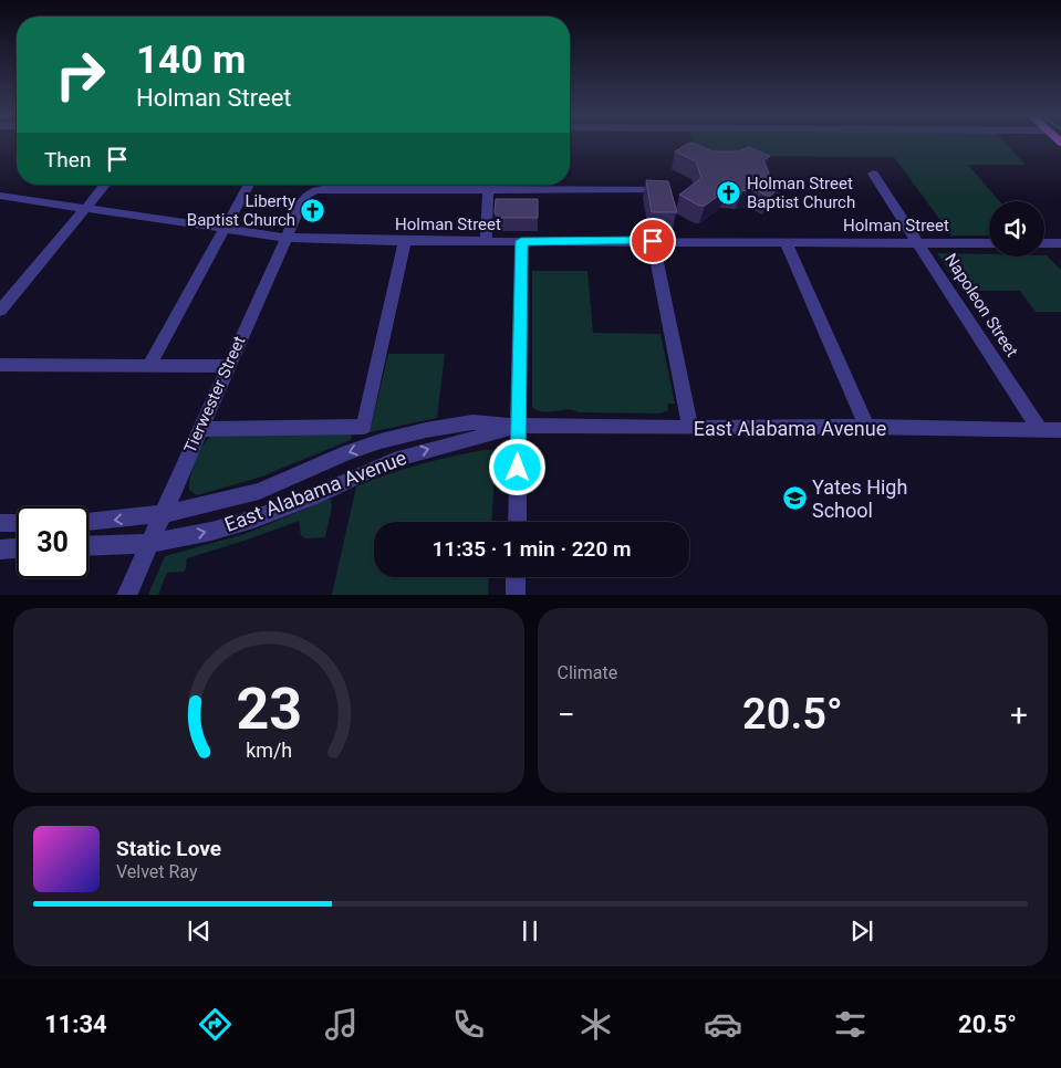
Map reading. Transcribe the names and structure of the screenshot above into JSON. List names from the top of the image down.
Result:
{
  "streets": {
    "street": [
      "Holman Street",
      "Napoleon Street",
      "Tierwester Street",
      "East Alabama Avenue"
    ]
  },
  "crossings": [
    ["Holman Street", "Napoleon Street"],
    ["Holman Street", "Tierwester Street"],
    ["Napoleon Street", "East Alabama Avenue"],
    ["Tierwester Street", "East Alabama Avenue"]
  ],
  "places": {
    "church": ["Holman Street Baptist Church", "Liberty Baptist Church"],
    "school or university": ["Yates High School"]
  },
  "page": {
    "turn": ["140 m", "Holman Street"],
    "then": "Then",
    "limit": "30",
    "trip": "11:35 · 1 min · 220 m",
    "tile": "Climate",
    "heat": ["−", "20.5°", "+"],
    "song": ["Static Love", "Velvet Ray"],
    "tabs": ["11:34", "20.5°"],
    "gauge": ["23", "km/h"]
  }
}
